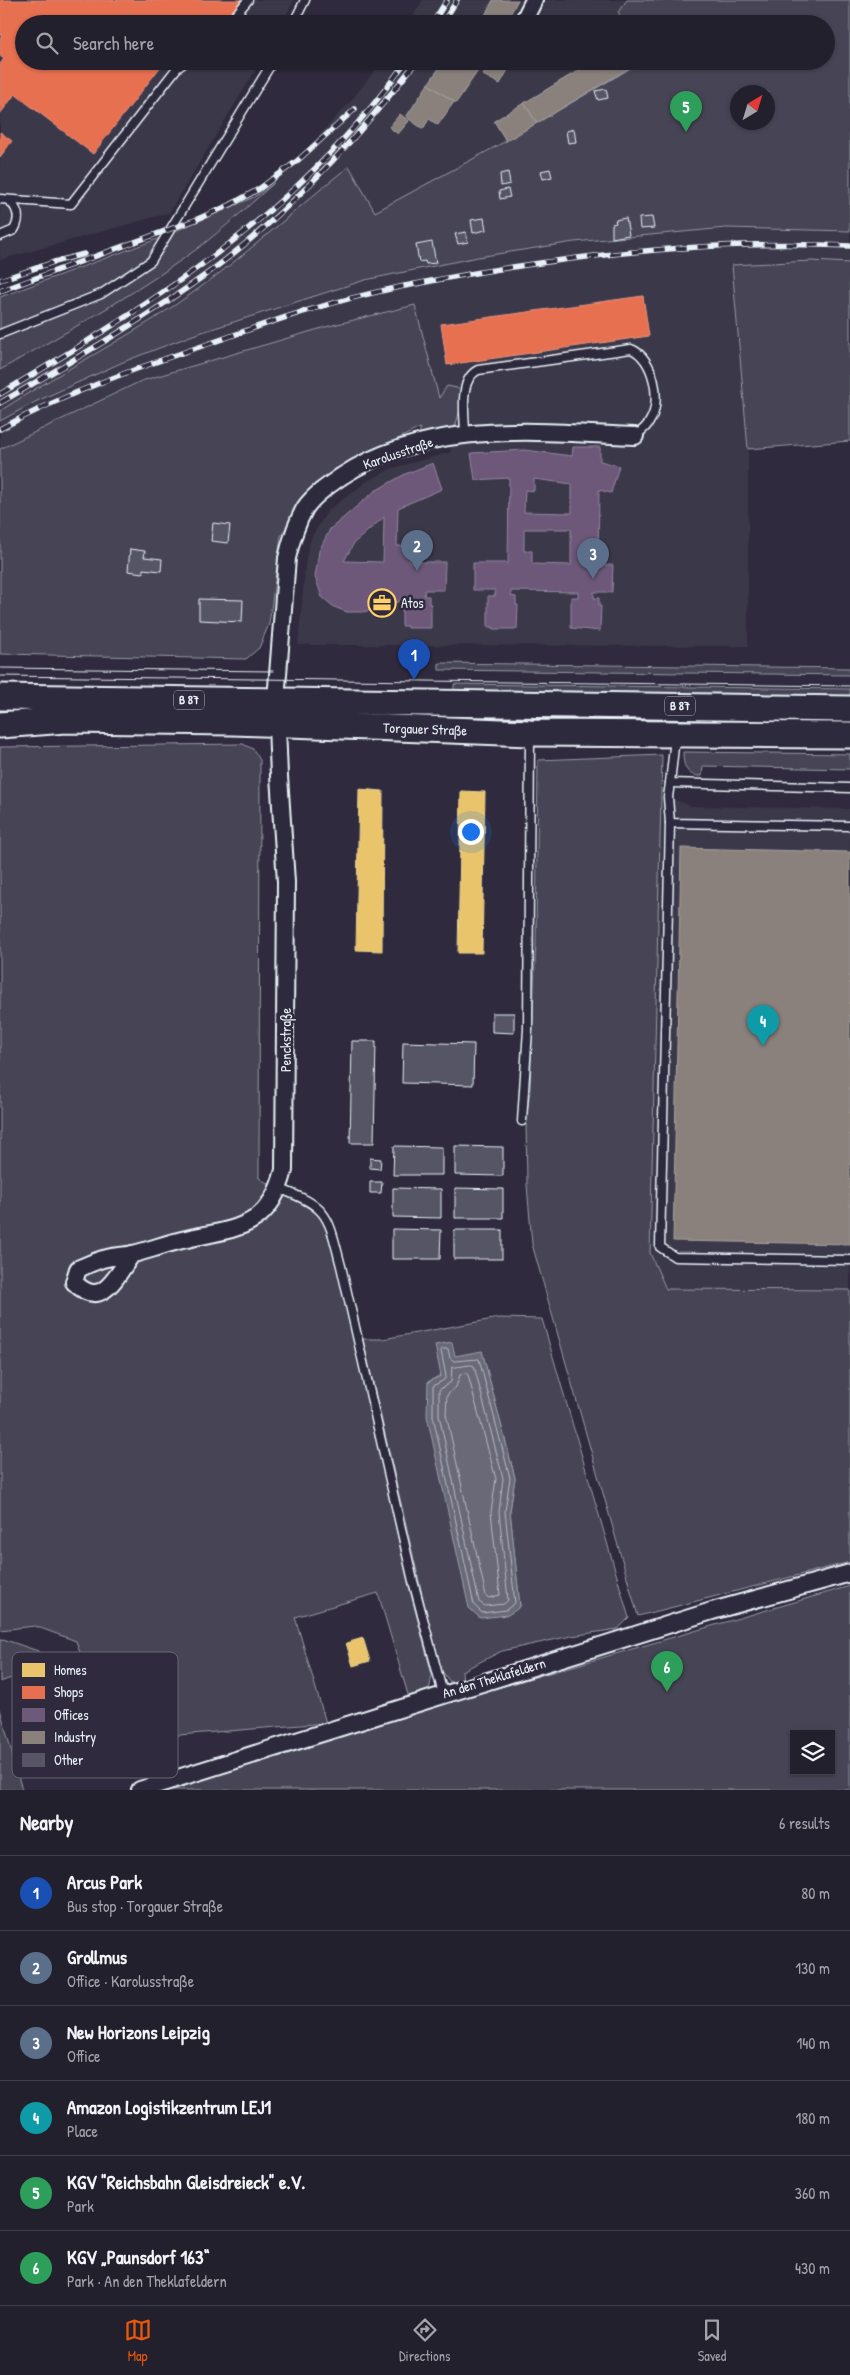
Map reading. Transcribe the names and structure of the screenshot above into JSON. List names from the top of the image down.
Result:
{
  "streets": {
    "main road": ["B 87", "Torgauer Straße"],
    "street": ["Karolusstraße", "Penckstraße", "An den Theklafeldern"]
  },
  "crossings": [
    ["Karolusstraße", "Torgauer Straße"],
    ["Karolusstraße", "Penckstraße"],
    ["Torgauer Straße", "Penckstraße"]
  ],
  "places": {
    "office": ["Atos"]
  },
  "legend": [
    "Homes",
    "Shops",
    "Offices",
    "Industry",
    "Other"
  ],
  "north": "top right",
  "page": {
    "search": "Search here",
    "pins": [
      "5",
      "2",
      "3",
      "1",
      "4",
      "6"
    ],
    "heading": ["Nearby", "6 results"],
    "list": [
      {
        "mark": "1",
        "name": "Arcus Park",
        "note": "Bus stop · Torgauer Straße",
        "value": "80 m"
      },
      {
        "mark": "2",
        "name": "Grollmus",
        "note": "Office · Karolusstraße",
        "value": "130 m"
      },
      {
        "mark": "3",
        "name": "New Horizons Leipzig",
        "note": "Office",
        "value": "140 m"
      },
      {
        "mark": "4",
        "name": "Amazon Logistikzentrum LEJ1",
        "note": "Place",
        "value": "180 m"
      },
      {
        "mark": "5",
        "name": "KGV \"Reichsbahn Gleisdreieck\" e.V.",
        "note": "Park",
        "value": "360 m"
      },
      {
        "mark": "6",
        "name": "KGV „Paunsdorf 163“",
        "note": "Park · An den Theklafeldern",
        "value": "430 m"
      }
    ],
    "nav": ["Map", "Directions", "Saved"]
  }
}
